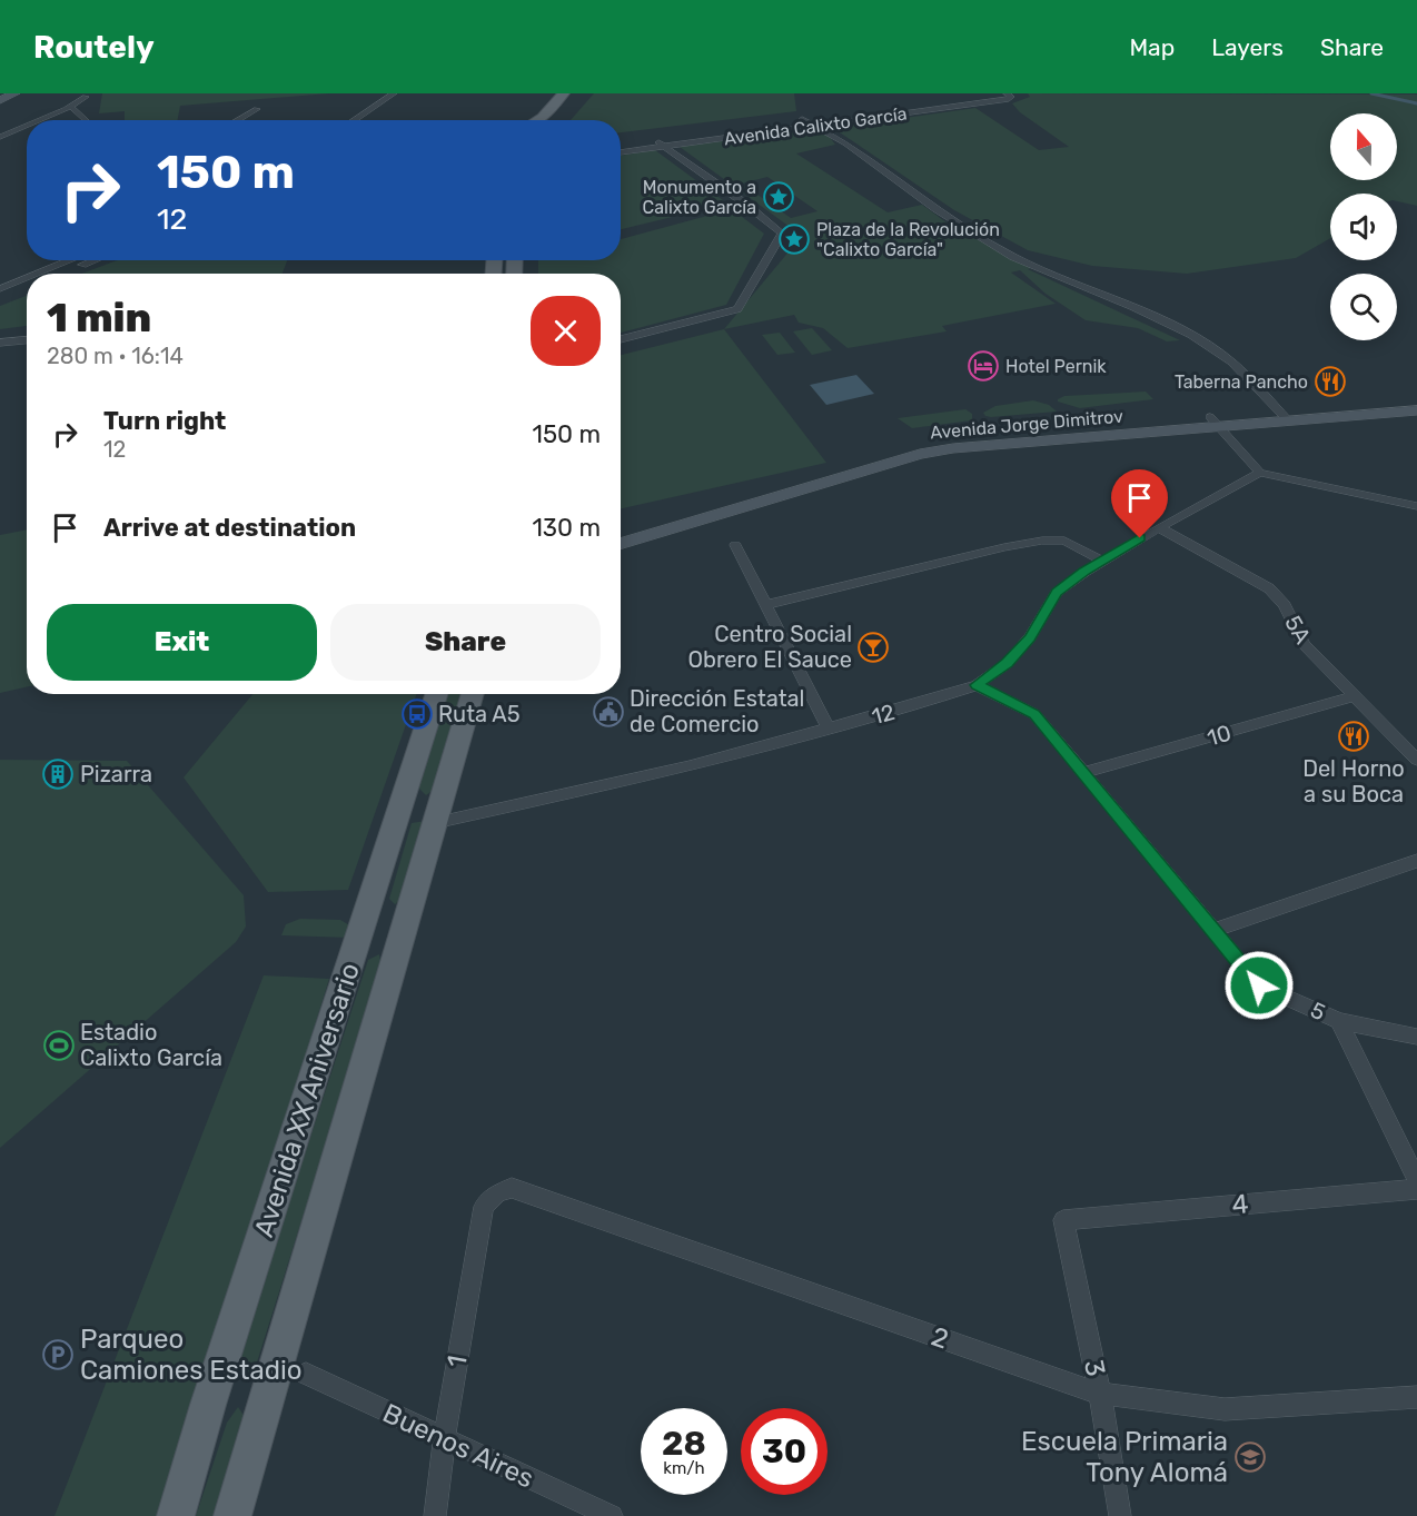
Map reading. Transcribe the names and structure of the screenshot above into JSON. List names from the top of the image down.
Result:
{
  "streets": {
    "main road": ["Avenida Jorge Dimitrov", "Avenida XX Aniversario"],
    "street": [
      "Avenida Calixto García",
      "5A",
      "12",
      "10",
      "5",
      "4",
      "2",
      "1",
      "3",
      "Buenos Aires"
    ]
  },
  "crossings": [
    ["5A", "12"],
    ["5A", "10"],
    ["12", "5"],
    ["12", "Avenida XX Aniversario"],
    ["10", "5"],
    ["4", "3"],
    ["2", "1"],
    ["2", "3"],
    ["1", "Buenos Aires"]
  ],
  "places": {
    "place": ["Monumento a Calixto García", "Plaza de la Revolución \"Calixto García\""],
    "hotel": ["Hotel Pernik"],
    "restaurant": ["Taberna Pancho", "Del Horno a su Boca"],
    "bar": ["Centro Social Obrero El Sauce"],
    "public building": ["Dirección Estatal de Comercio"],
    "bus stop": ["Ruta A5"],
    "building": ["Pizarra"],
    "sports": ["Estadio Calixto García"],
    "parking": ["Parqueo Camiones Estadio"],
    "school or university": ["Escuela Primaria Tony Alomá"]
  },
  "north": "top",
  "page": {
    "header": "Routely",
    "nav": ["Map", "Layers", "Share"],
    "turn": ["150 m", "12"],
    "heading": ["1 min", "280 m · 16:14"],
    "list": [
      {
        "name": "Turn right",
        "note": "12",
        "value": "150 m"
      },
      {
        "name": "Arrive at destination",
        "value": "130 m"
      }
    ],
    "buttons": ["Exit", "Share"],
    "speed": "28 km/h",
    "limit": "30"
  }
}
